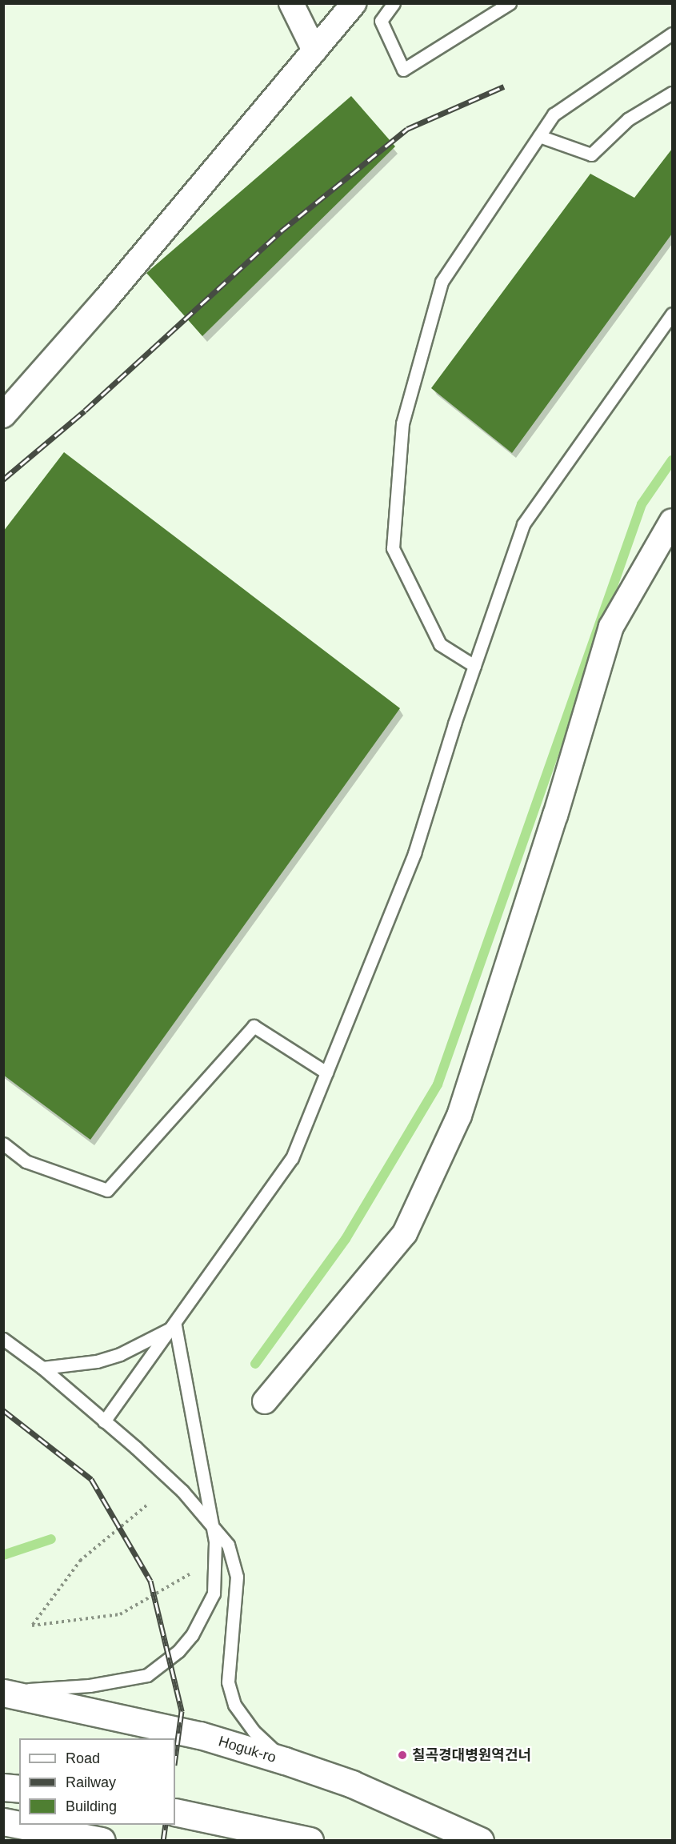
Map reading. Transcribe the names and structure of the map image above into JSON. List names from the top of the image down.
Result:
{
  "streets": {
    "main road": ["Hoguk-ro"]
  },
  "places": ["칠곡경대병원역건너"],
  "legend": ["Road", "Railway", "Building"]
}
